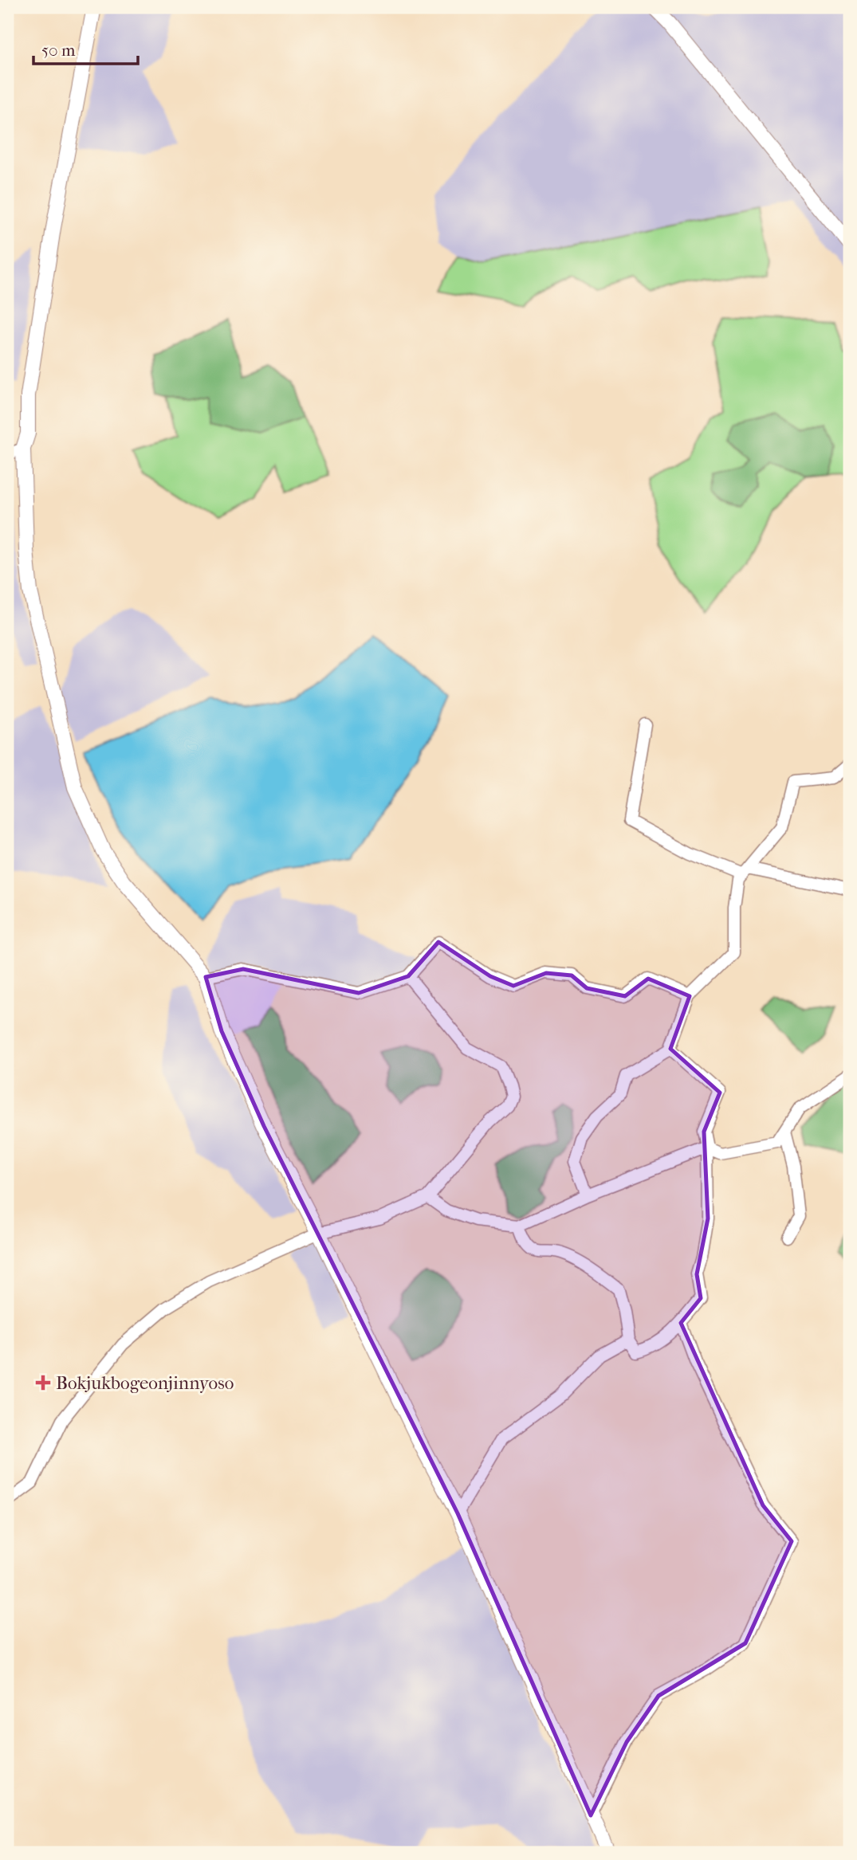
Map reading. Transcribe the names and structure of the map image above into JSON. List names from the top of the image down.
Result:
{
  "places": {
    "health": ["Bokjukbogeonjinnyoso"]
  },
  "scale_bar": "50 m"
}
